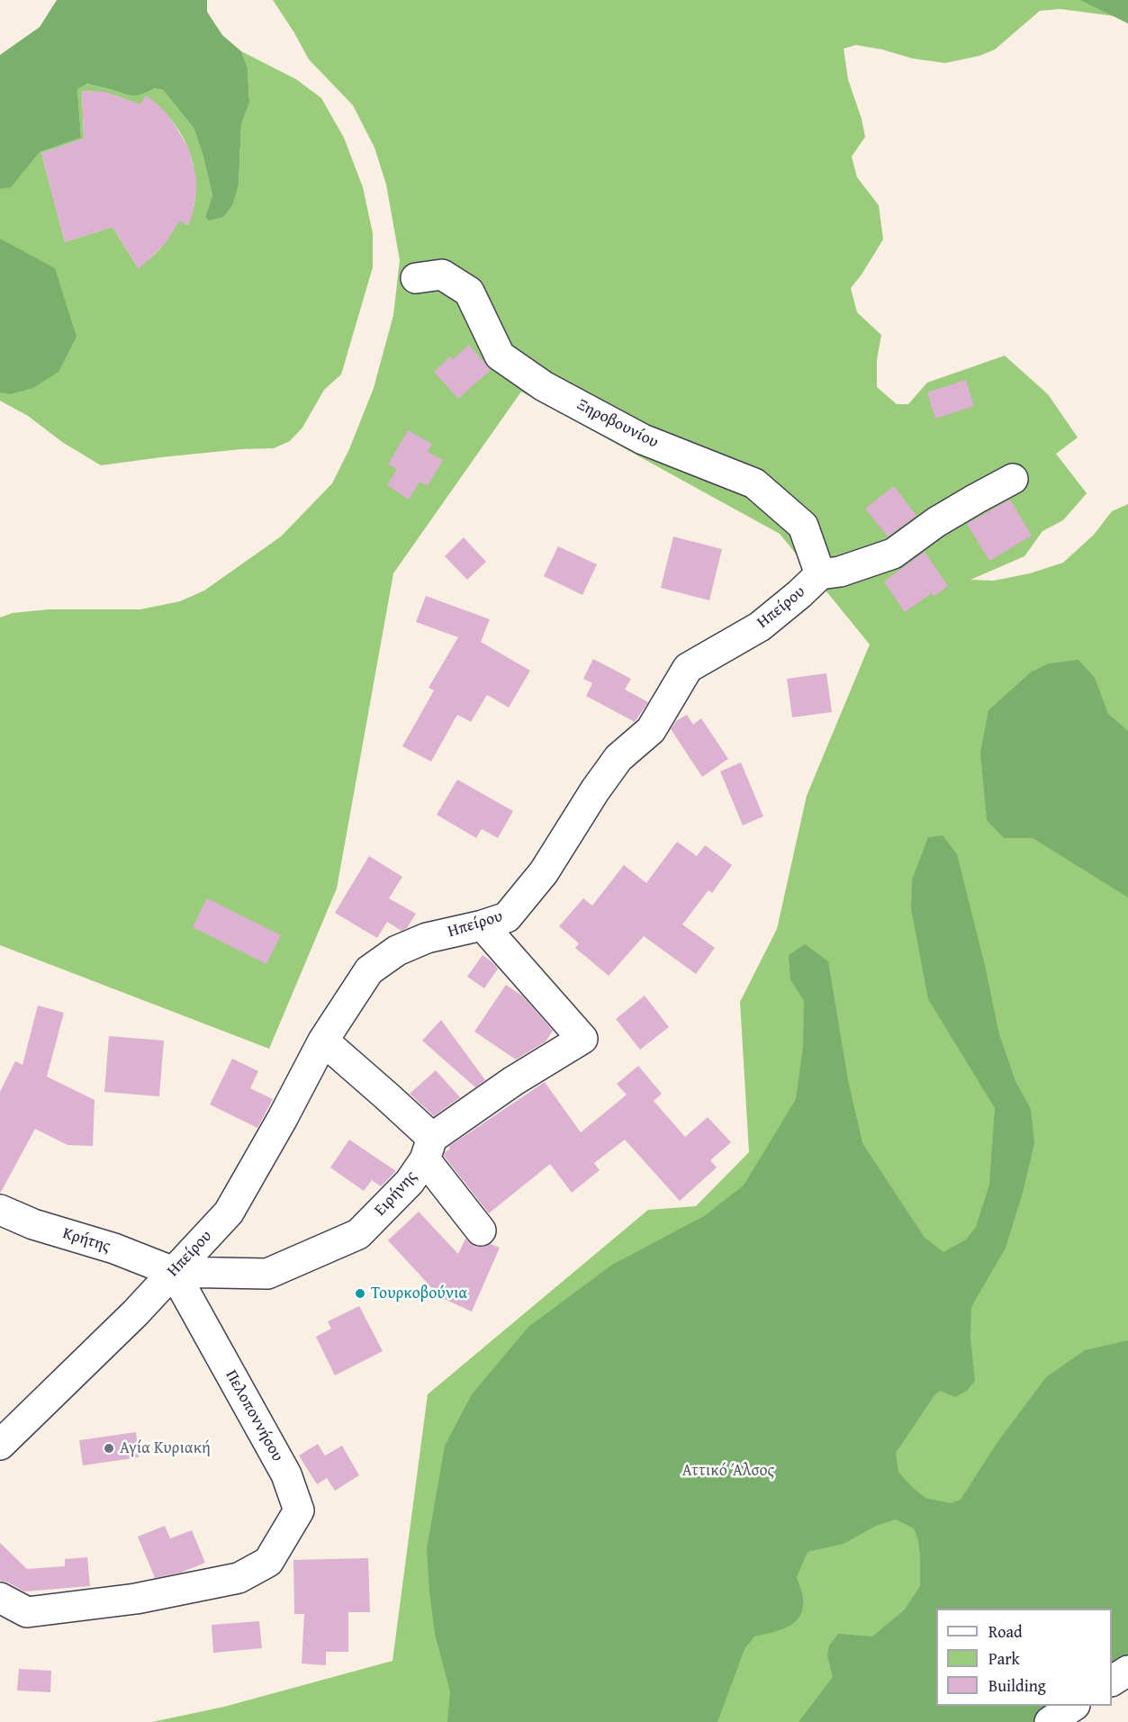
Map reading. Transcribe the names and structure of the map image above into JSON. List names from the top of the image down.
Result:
{
  "streets": {
    "street": [
      "Ξηροβουνίου",
      "Ηπείρου",
      "Ειρήνης",
      "Κρήτης",
      "Πελοποννήσου"
    ]
  },
  "crossings": [
    ["Ξηροβουνίου", "Ηπείρου"],
    ["Ηπείρου", "Ειρήνης"],
    ["Ηπείρου", "Κρήτης"],
    ["Ηπείρου", "Πελοποννήσου"],
    ["Ειρήνης", "Κρήτης"],
    ["Ειρήνης", "Πελοποννήσου"],
    ["Κρήτης", "Πελοποννήσου"]
  ],
  "parks": ["Αττικό Άλσος"],
  "places": ["Τουρκοβούνια", "Αγία Κυριακή"],
  "legend": ["Road", "Park", "Building"]
}
